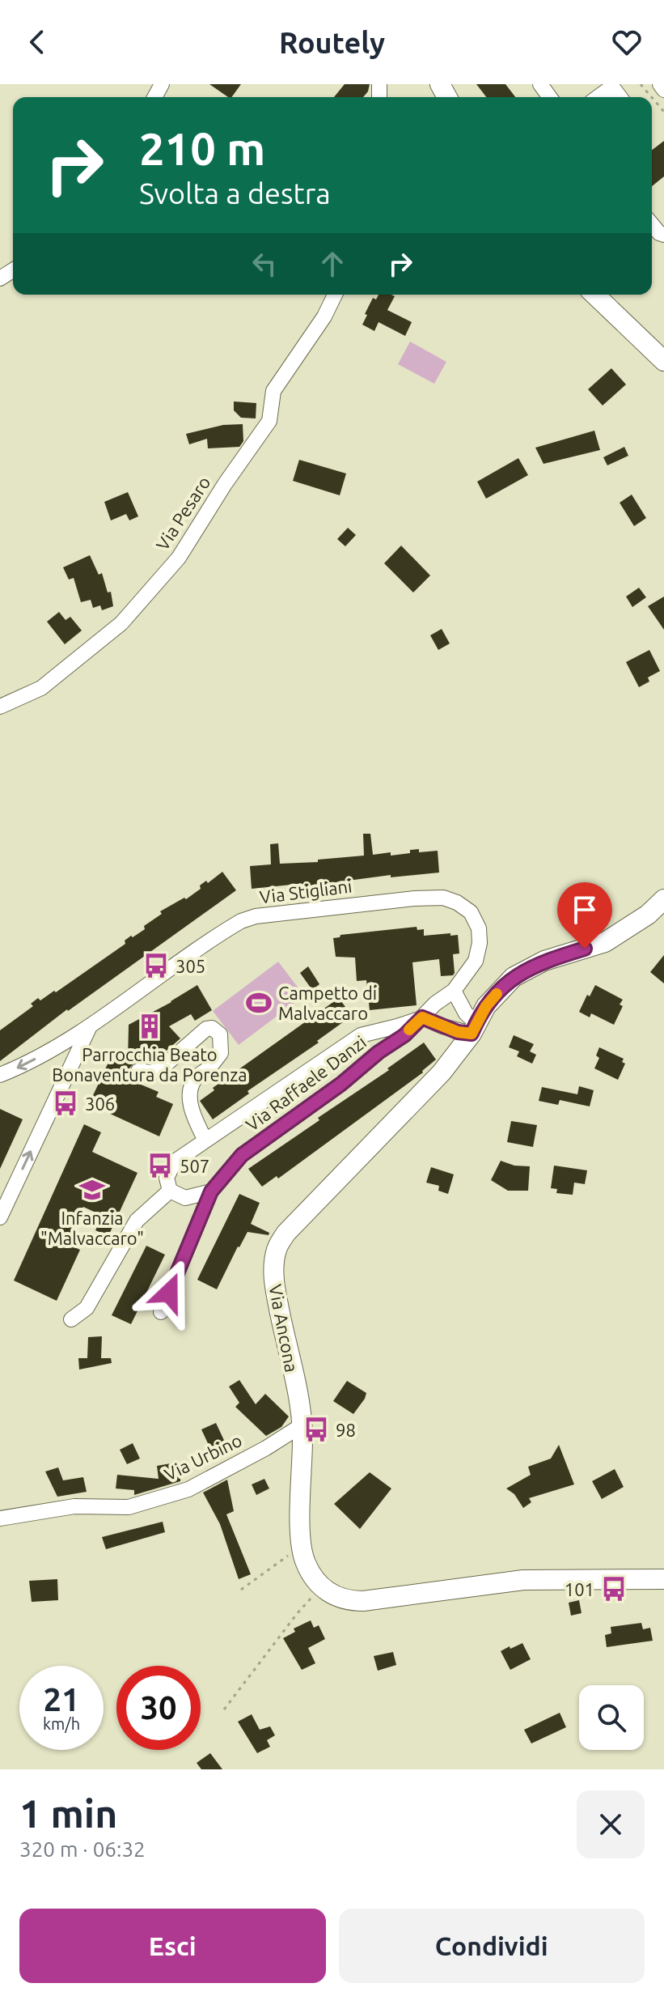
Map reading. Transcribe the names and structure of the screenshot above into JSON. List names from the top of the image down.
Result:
{
  "streets": {
    "street": [
      "Via Pesaro",
      "Via Stigliani",
      "Via Raffaele Danzi",
      "Via Ancona",
      "Via Urbino"
    ]
  },
  "crossings": [
    ["Via Stigliani", "Via Raffaele Danzi"],
    ["Via Ancona", "Via Urbino"]
  ],
  "places": {
    "bus stop": [
      "305",
      "306",
      "507",
      "98",
      "101"
    ],
    "sports": ["Campetto di Malvaccaro"],
    "building": ["Parrocchia Beato Bonaventura da Porenza"],
    "school or university": ["Infanzia \"Malvaccaro\""]
  },
  "page": {
    "header": "Routely",
    "turn": ["210 m", "Svolta a destra"],
    "speed": "21 km/h",
    "limit": "30",
    "heading": ["1 min", "320 m · 06:32"],
    "buttons": ["Esci", "Condividi"]
  }
}
